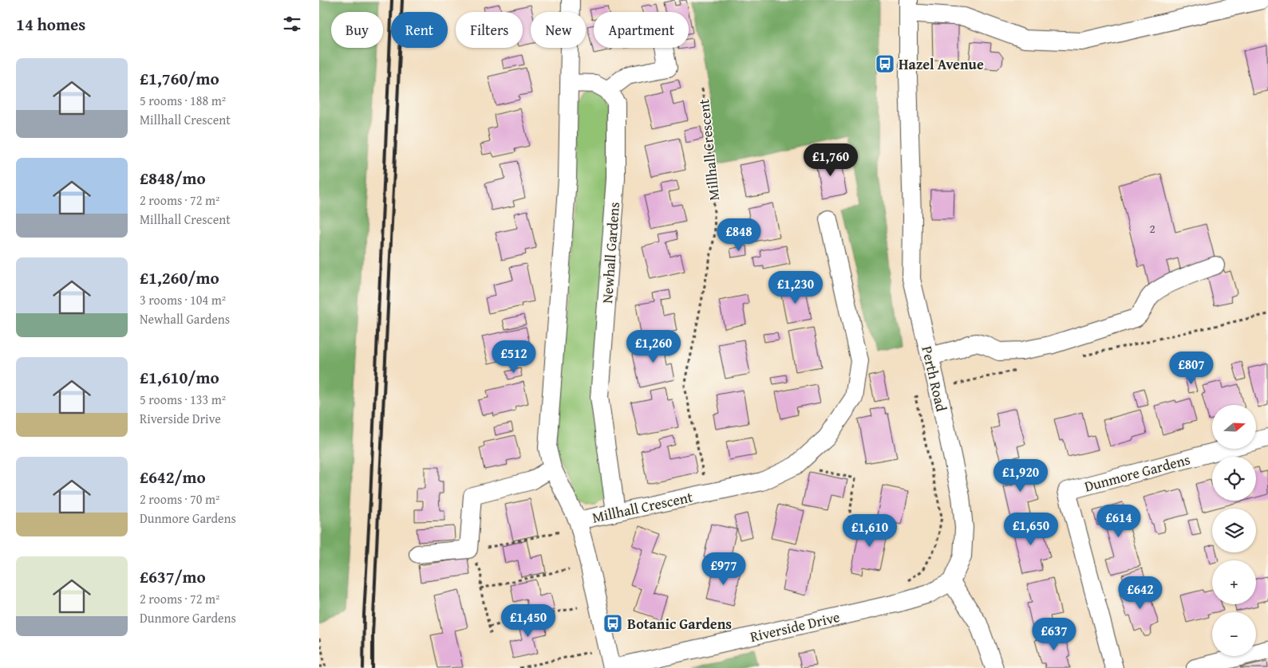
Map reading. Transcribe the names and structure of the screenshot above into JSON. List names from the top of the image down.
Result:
{
  "streets": {
    "street": [
      "Millhall Crescent",
      "Newhall Gardens",
      "Perth Road",
      "Dunmore Gardens",
      "Riverside Drive"
    ]
  },
  "crossings": [
    ["Millhall Crescent", "Newhall Gardens"],
    ["Perth Road", "Riverside Drive"]
  ],
  "places": {
    "bus stop": ["Hazel Avenue", "Botanic Gardens"]
  },
  "house_numbers": ["2"],
  "north": "right",
  "page": {
    "heading": "14 homes",
    "chip": [
      "Buy",
      "Rent",
      "Filters",
      "New",
      "Apartment"
    ],
    "list": [
      {
        "name": "£1,760/mo",
        "note": "5 rooms · 188 m² · Millhall Crescent"
      },
      {
        "name": "£848/mo",
        "note": "2 rooms · 72 m² · Millhall Crescent"
      },
      {
        "name": "£1,260/mo",
        "note": "3 rooms · 104 m² · Newhall Gardens"
      },
      {
        "name": "£1,610/mo",
        "note": "5 rooms · 133 m² · Riverside Drive"
      },
      {
        "name": "£642/mo",
        "note": "2 rooms · 70 m² · Dunmore Gardens"
      },
      {
        "name": "£637/mo",
        "note": "2 rooms · 72 m² · Dunmore Gardens"
      }
    ],
    "price": [
      "£1,760",
      "£848",
      "£1,230",
      "£1,260",
      "£512",
      "£807",
      "£1,920",
      "£614",
      "£1,650",
      "£1,610",
      "£977",
      "£642",
      "£1,450",
      "£637"
    ],
    "map_buttons": ["+", "−"]
  }
}
